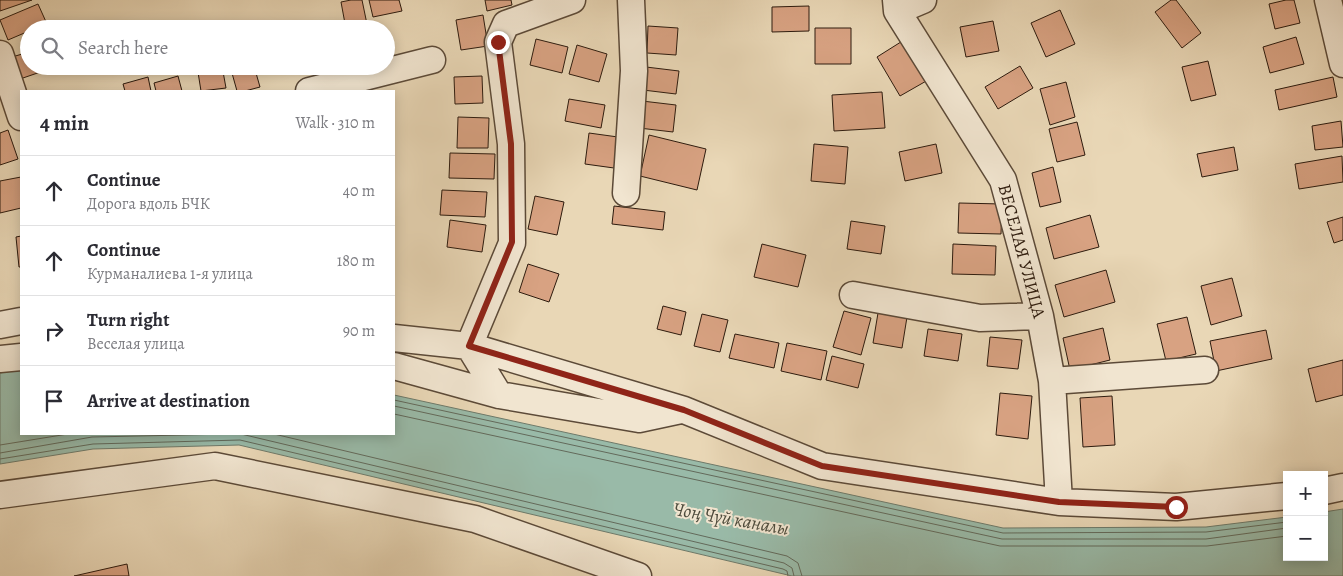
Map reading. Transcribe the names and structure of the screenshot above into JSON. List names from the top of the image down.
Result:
{
  "streets": {
    "street": ["ВЕСЕЛАЯ УЛИЦА"]
  },
  "water": ["Чоң Чүй каналы"],
  "page": {
    "search": "Search here",
    "heading": ["4 min", "Walk · 310 m"],
    "list": [
      ["Continue", "Дорога вдоль БЧК", "40 m"],
      ["Continue", "Курманалиева 1-я улица", "180 m"],
      ["Turn right", "Веселая улица", "90 m"],
      "Arrive at destination"
    ],
    "map_buttons": ["+", "−"]
  }
}
